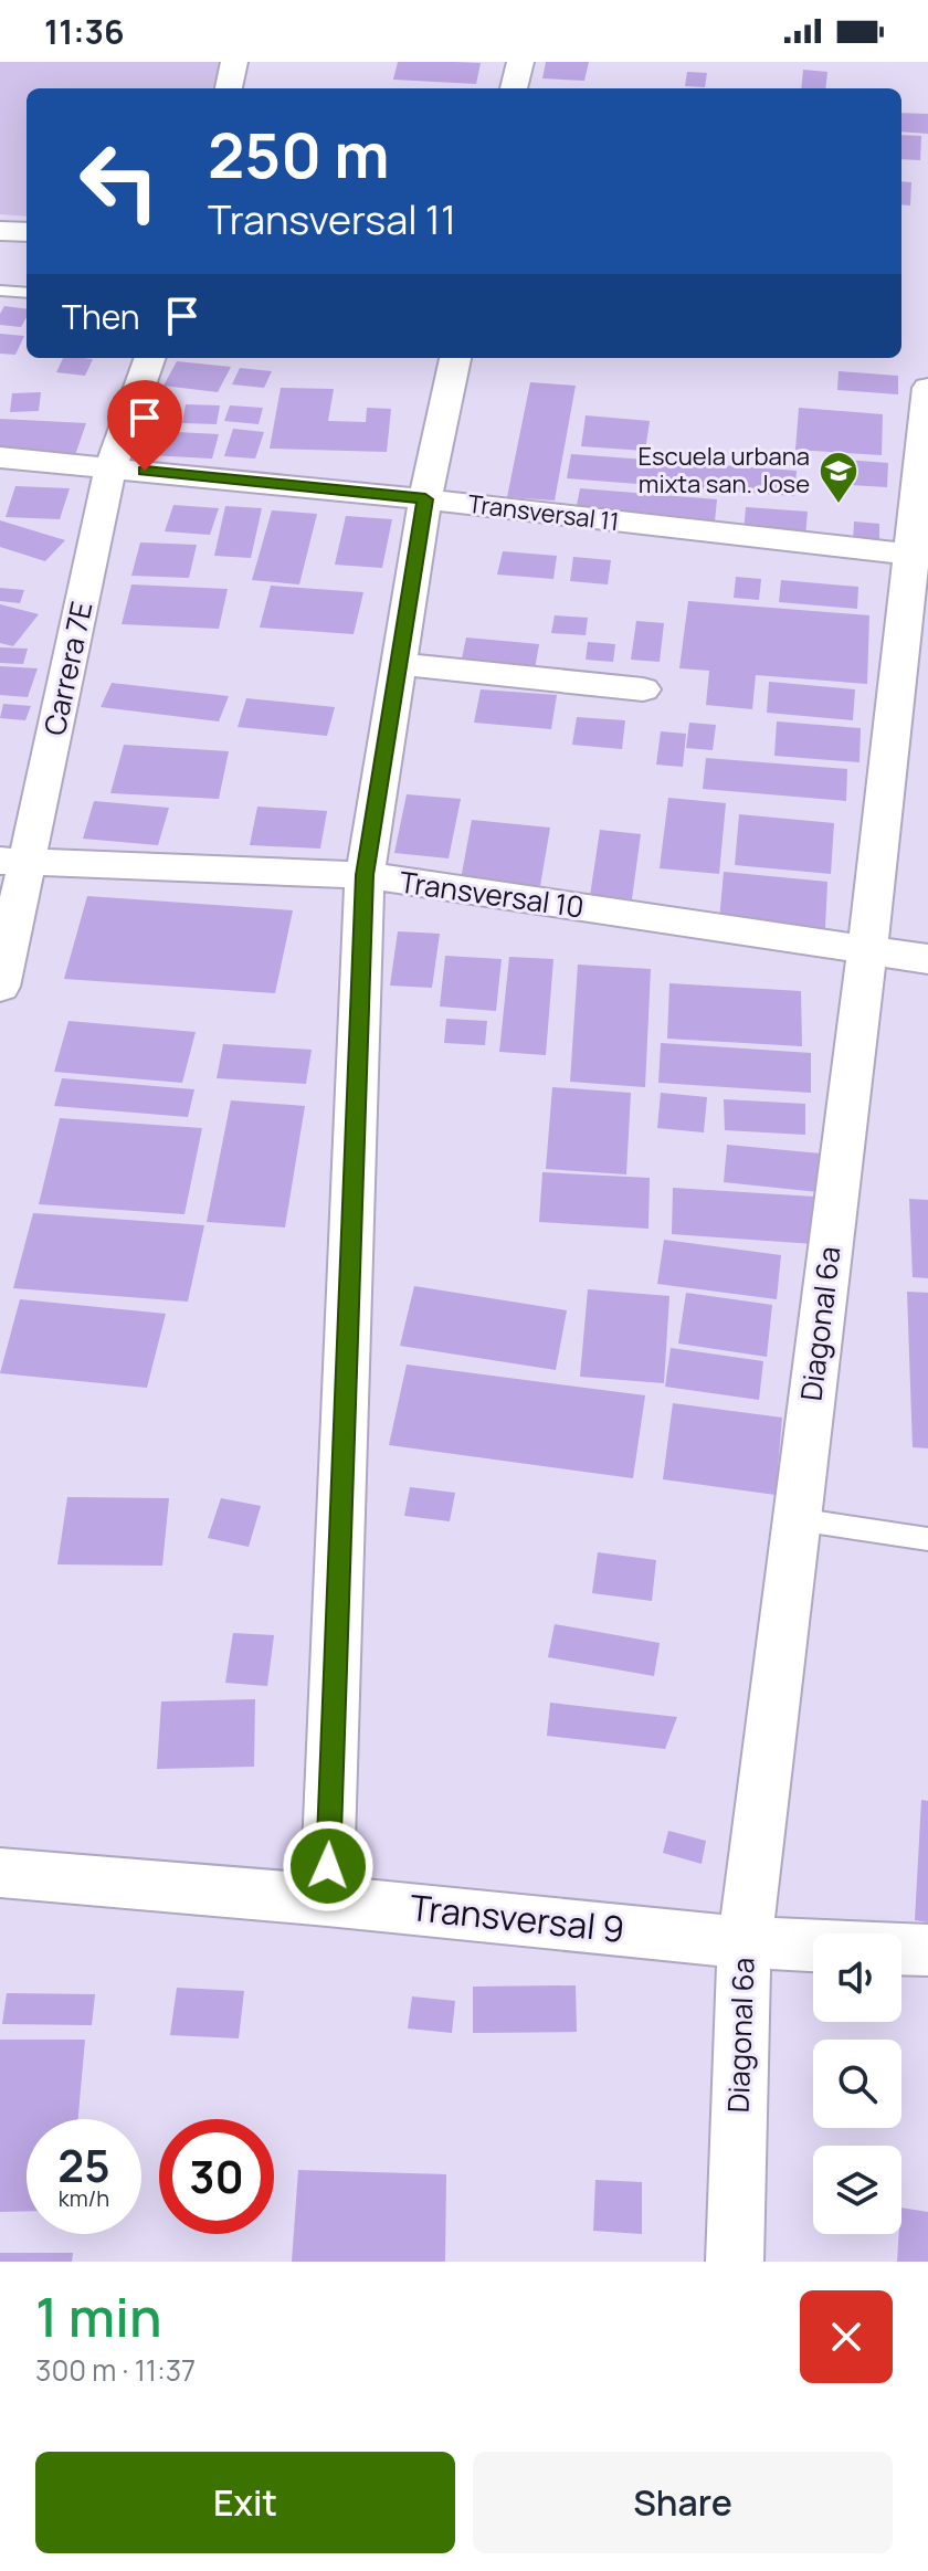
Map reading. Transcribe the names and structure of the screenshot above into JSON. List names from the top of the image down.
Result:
{
  "streets": {
    "street": [
      "Transversal 11",
      "Carrera 7E",
      "Transversal 10",
      "Diagonal 6a",
      "Transversal 9"
    ]
  },
  "crossings": [
    ["Transversal 11", "Carrera 7E"],
    ["Transversal 11", "Diagonal 6a"],
    ["Carrera 7E", "Transversal 10"],
    ["Transversal 10", "Diagonal 6a"],
    ["Diagonal 6a", "Transversal 9"]
  ],
  "places": {
    "school or university": ["Escuela urbana mixta san. Jose"]
  },
  "page": {
    "status": "11:36",
    "turn": ["250 m", "Transversal 11"],
    "then": "Then",
    "speed": "25 km/h",
    "limit": "30",
    "heading": ["1 min", "300 m · 11:37"],
    "buttons": ["Exit", "Share"]
  }
}
